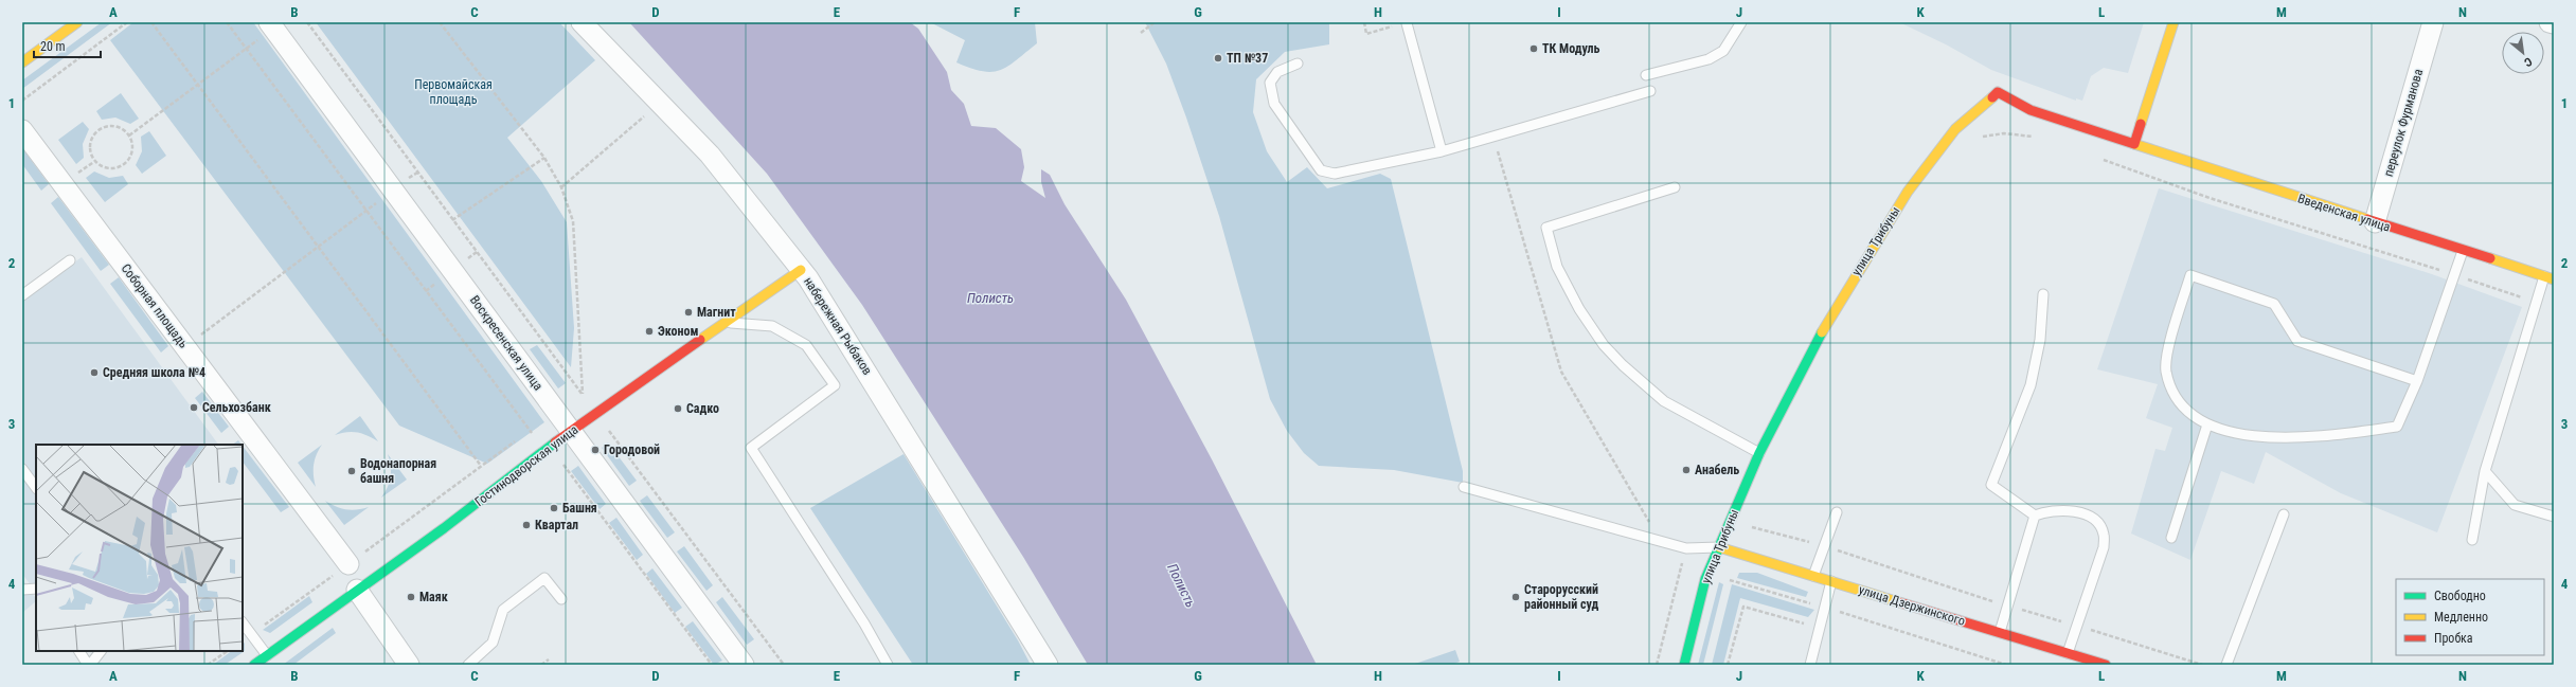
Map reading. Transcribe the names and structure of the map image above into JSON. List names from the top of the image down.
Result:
{
  "streets": {
    "street": [
      "переулок Фурманова",
      "Введенская улица",
      "улица Трибуны",
      "Соборная площадь",
      "набережная Рыбаков",
      "Воскресенская улица",
      "Гостинодворская улица",
      "улица Дзержинского"
    ]
  },
  "crossings": [
    ["переулок Фурманова", "Введенская улица"],
    ["Введенская улица", "улица Трибуны"],
    ["улица Трибуны", "улица Дзержинского"],
    ["набережная Рыбаков", "Гостинодворская улица"],
    ["Воскресенская улица", "Гостинодворская улица"]
  ],
  "water": ["Полисть"],
  "parks": ["Первомайская площадь"],
  "places": [
    "ТК Модуль",
    "ТП №37",
    "Магнит",
    "Эконом",
    "Средняя школа №4",
    "Сельхозбанк",
    "Садко",
    "Городовой",
    "Анабель",
    "Водонапорная башня",
    "Башня",
    "Квартал",
    "Маяк",
    "Старорусский районный суд"
  ],
  "legend": ["Свободно", "Медленно", "Пробка"],
  "scale_bar": "20 m",
  "north": "bottom right",
  "grid": {
    "columns": [
      "A",
      "B",
      "C",
      "D",
      "E",
      "F",
      "G",
      "H",
      "I",
      "J",
      "K",
      "L",
      "M",
      "N"
    ],
    "rows": [
      "1",
      "2",
      "3",
      "4"
    ]
  }
}
